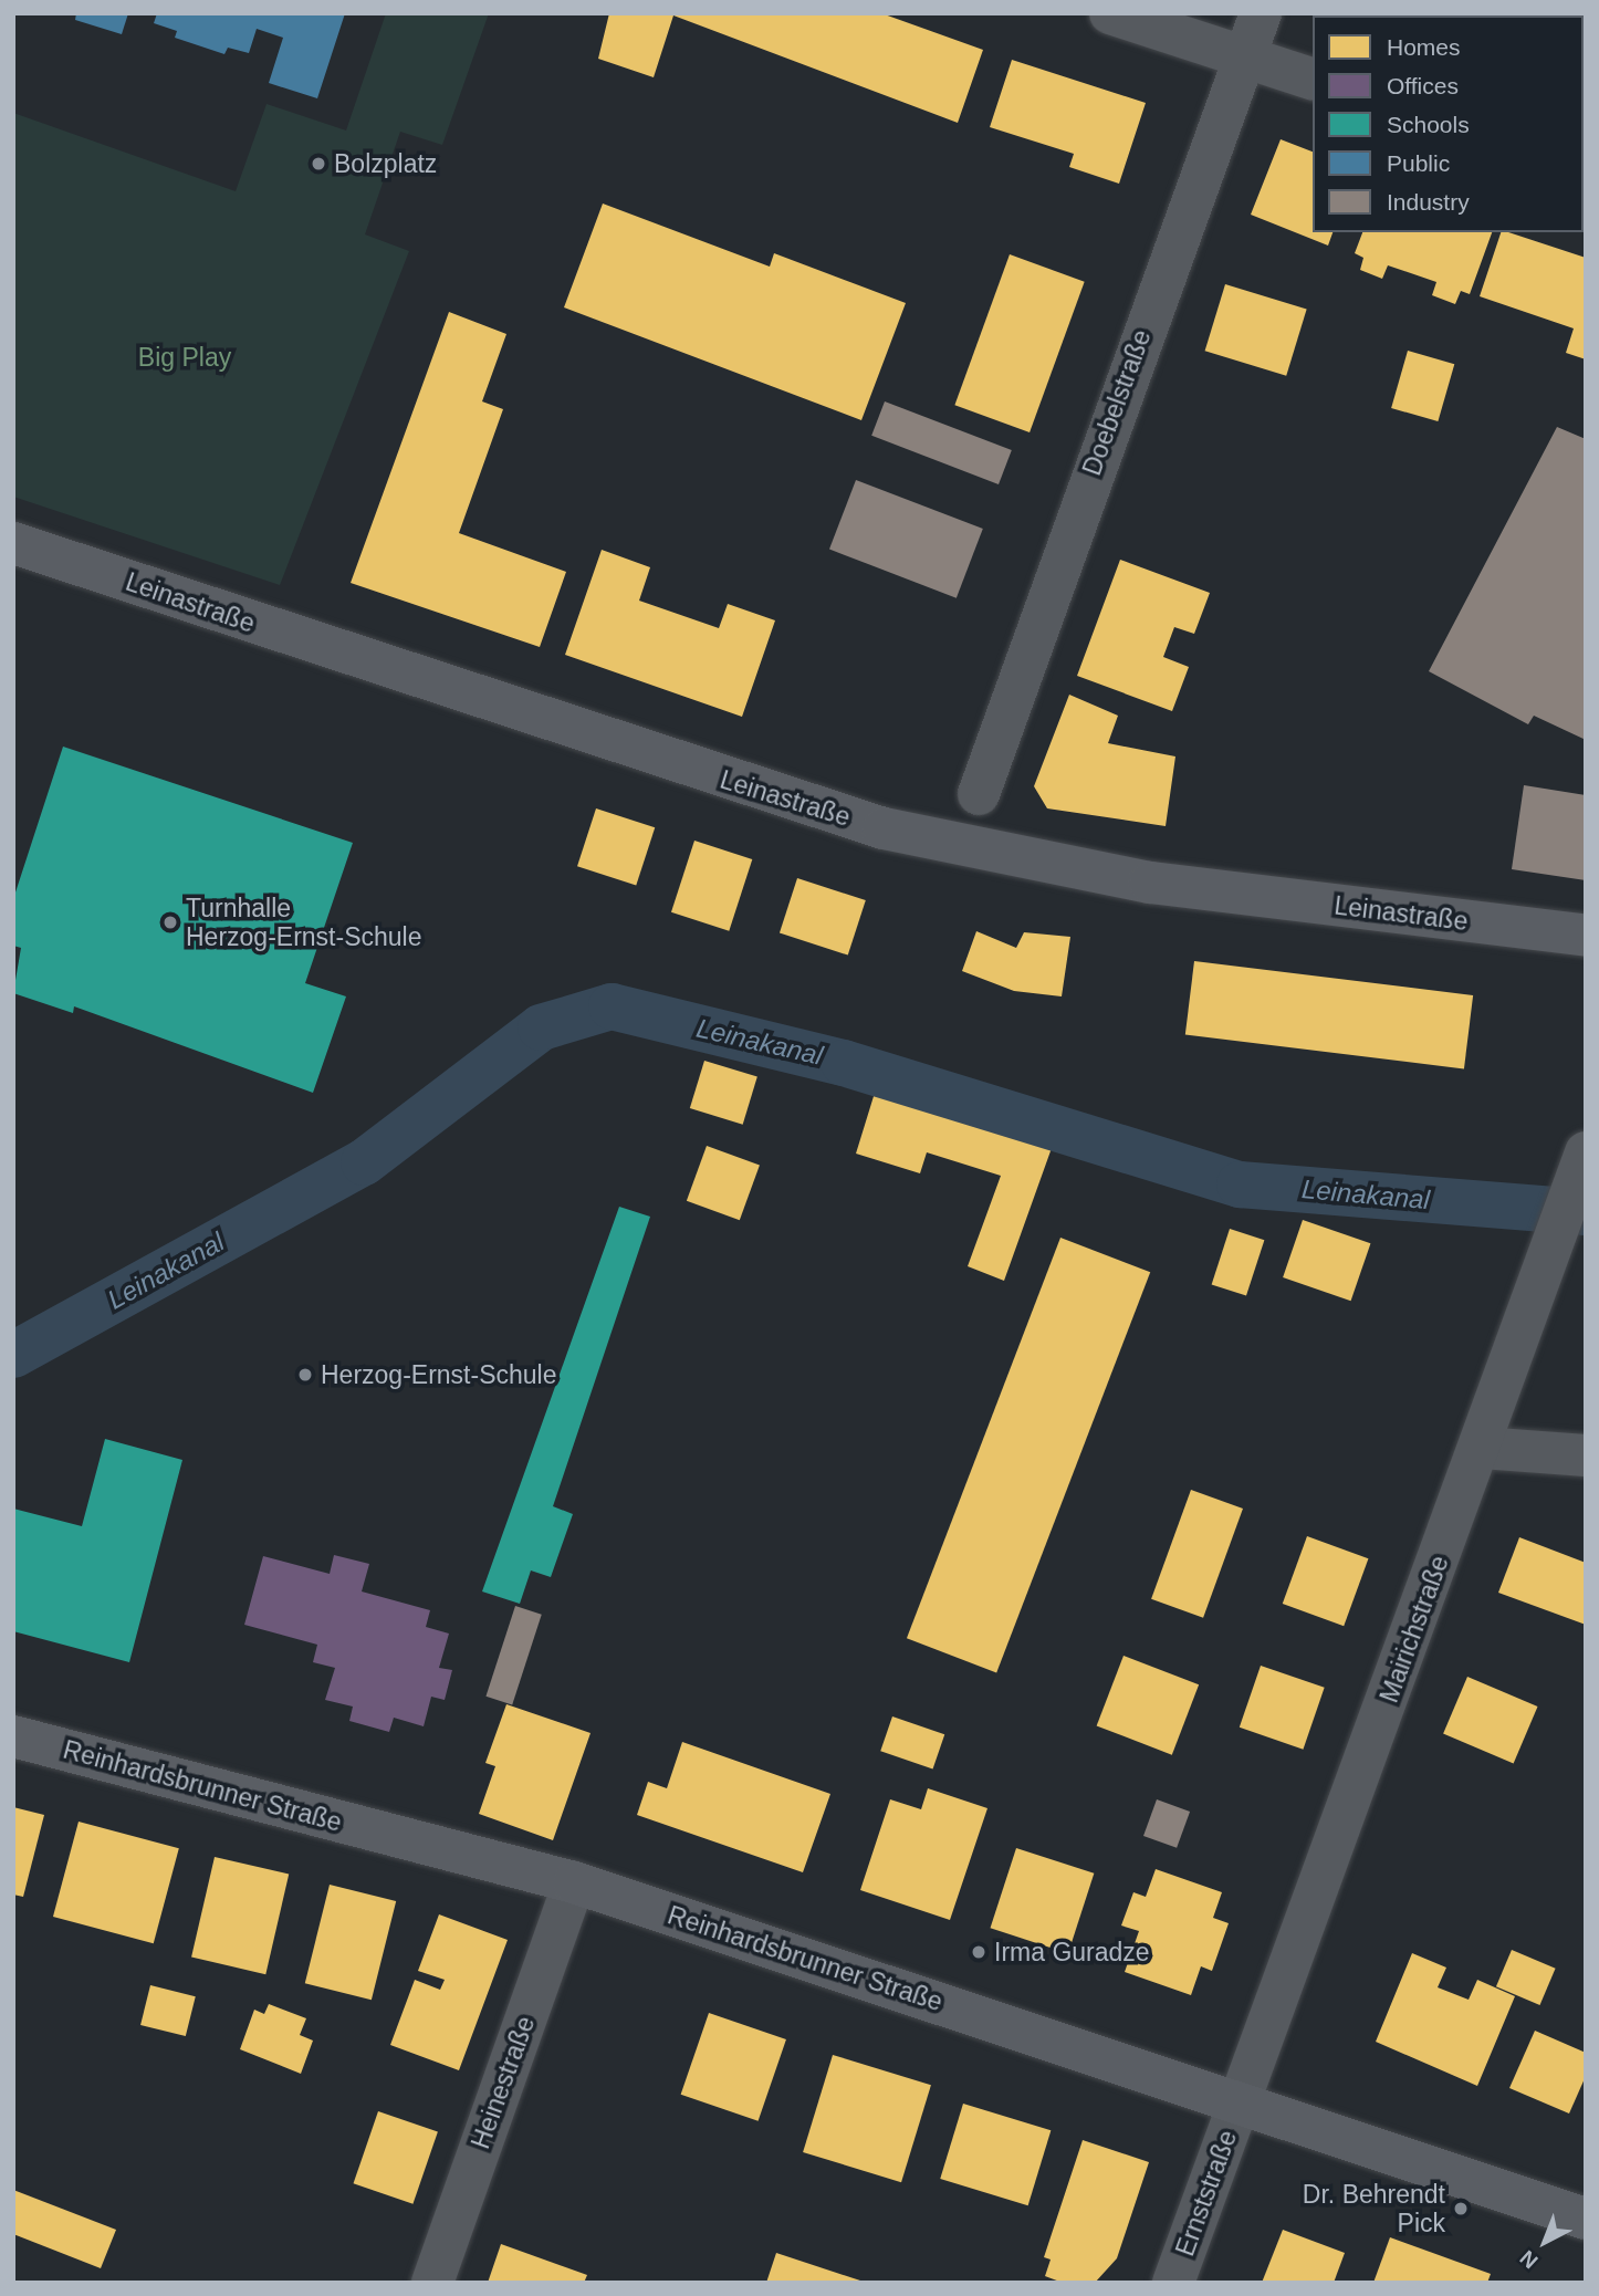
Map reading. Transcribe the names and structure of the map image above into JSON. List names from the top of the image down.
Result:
{
  "streets": {
    "street": [
      "Doebelstraße",
      "Leinastraße",
      "Mairichstraße",
      "Reinhardsbrunner Straße",
      "Heinestraße",
      "Ernststraße"
    ]
  },
  "crossings": [
    ["Mairichstraße", "Reinhardsbrunner Straße"],
    ["Mairichstraße", "Ernststraße"],
    ["Reinhardsbrunner Straße", "Heinestraße"],
    ["Reinhardsbrunner Straße", "Ernststraße"]
  ],
  "water": ["Leinakanal"],
  "parks": ["Big Play"],
  "places": [
    "Bolzplatz",
    "Turnhalle Herzog-Ernst-Schule",
    "Herzog-Ernst-Schule",
    "Irma Guradze",
    "Dr. Behrendt Pick"
  ],
  "legend": [
    "Homes",
    "Offices",
    "Schools",
    "Public",
    "Industry"
  ],
  "north": "bottom left"
}
